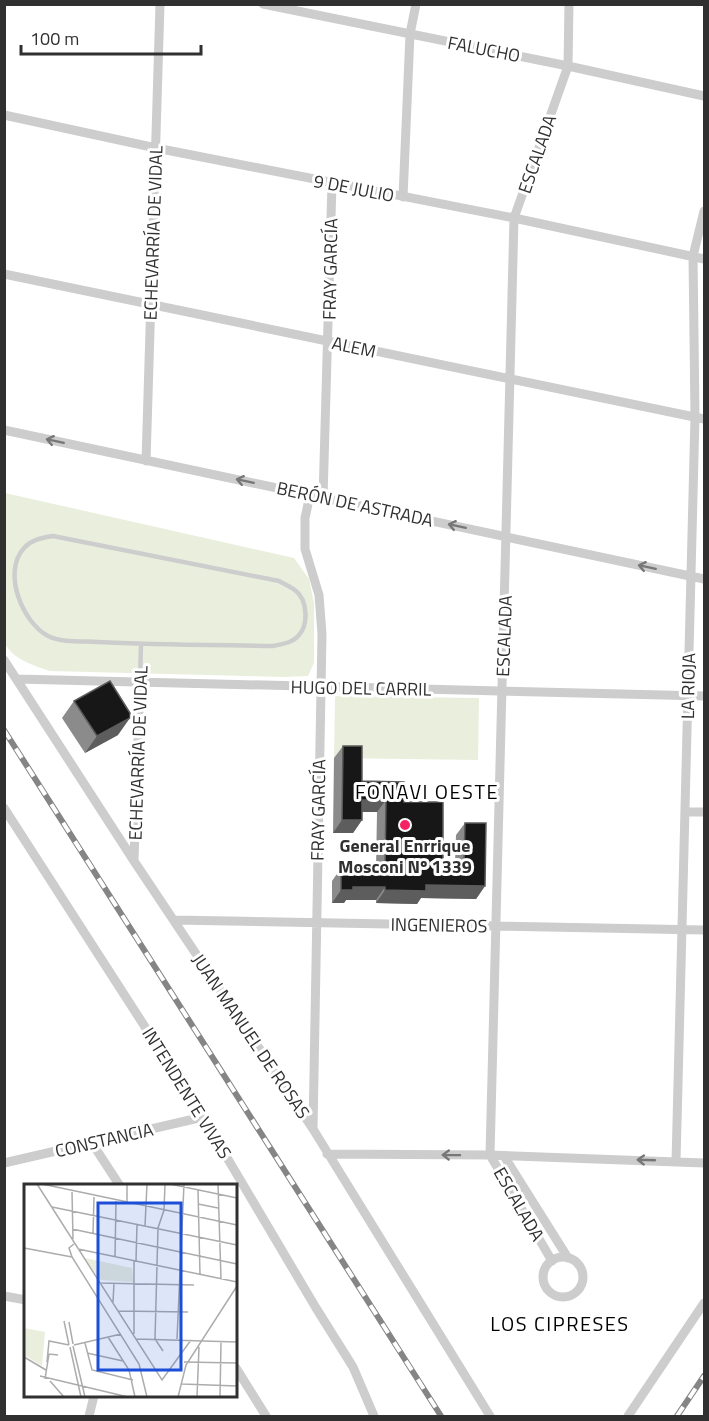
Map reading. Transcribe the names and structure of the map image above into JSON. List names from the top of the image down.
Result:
{
  "streets": {
    "street": [
      "FALUCHO",
      "ESCALADA",
      "9 DE JULIO",
      "ECHEVARRÍA DE VIDAL",
      "FRAY GARCÍA",
      "ALEM",
      "BERÓN DE ASTRADA",
      "LA RIOJA",
      "HUGO DEL CARRIL",
      "INGENIEROS",
      "JUAN MANUEL DE ROSAS",
      "INTENDENTE VIVAS",
      "CONSTANCIA"
    ]
  },
  "crossings": [
    ["FALUCHO", "ESCALADA"],
    ["ESCALADA", "9 DE JULIO"],
    ["ESCALADA", "ALEM"],
    ["ESCALADA", "BERÓN DE ASTRADA"],
    ["ESCALADA", "HUGO DEL CARRIL"],
    ["ESCALADA", "INGENIEROS"],
    ["9 DE JULIO", "ECHEVARRÍA DE VIDAL"],
    ["9 DE JULIO", "FRAY GARCÍA"],
    ["9 DE JULIO", "LA RIOJA"],
    ["ECHEVARRÍA DE VIDAL", "ALEM"],
    ["ECHEVARRÍA DE VIDAL", "BERÓN DE ASTRADA"],
    ["ECHEVARRÍA DE VIDAL", "HUGO DEL CARRIL"],
    ["ECHEVARRÍA DE VIDAL", "JUAN MANUEL DE ROSAS"],
    ["FRAY GARCÍA", "ALEM"],
    ["FRAY GARCÍA", "BERÓN DE ASTRADA"],
    ["FRAY GARCÍA", "HUGO DEL CARRIL"],
    ["FRAY GARCÍA", "INGENIEROS"],
    ["FRAY GARCÍA", "JUAN MANUEL DE ROSAS"],
    ["ALEM", "LA RIOJA"],
    ["BERÓN DE ASTRADA", "LA RIOJA"],
    ["LA RIOJA", "HUGO DEL CARRIL"],
    ["LA RIOJA", "INGENIEROS"],
    ["HUGO DEL CARRIL", "JUAN MANUEL DE ROSAS"],
    ["INGENIEROS", "JUAN MANUEL DE ROSAS"],
    ["INTENDENTE VIVAS", "CONSTANCIA"]
  ],
  "one_way": ["BERÓN DE ASTRADA"],
  "districts": ["FONAVI OESTE", "LOS CIPRESES"],
  "places": ["General Enrrique Mosconi Nº 1339"],
  "scale_bar": "100 m"
}
